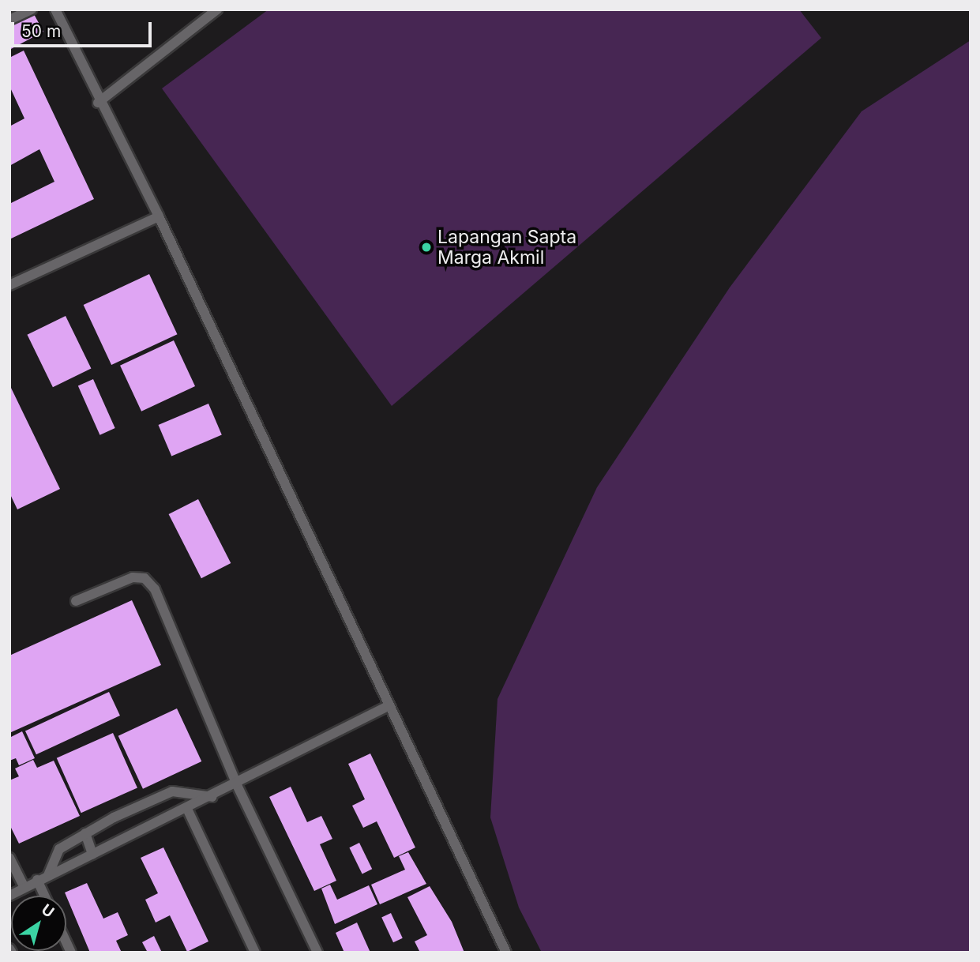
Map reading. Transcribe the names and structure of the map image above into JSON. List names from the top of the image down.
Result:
{
  "places": ["Lapangan Sapta Marga Akmil"],
  "scale_bar": "50 m",
  "north": "top right"
}
